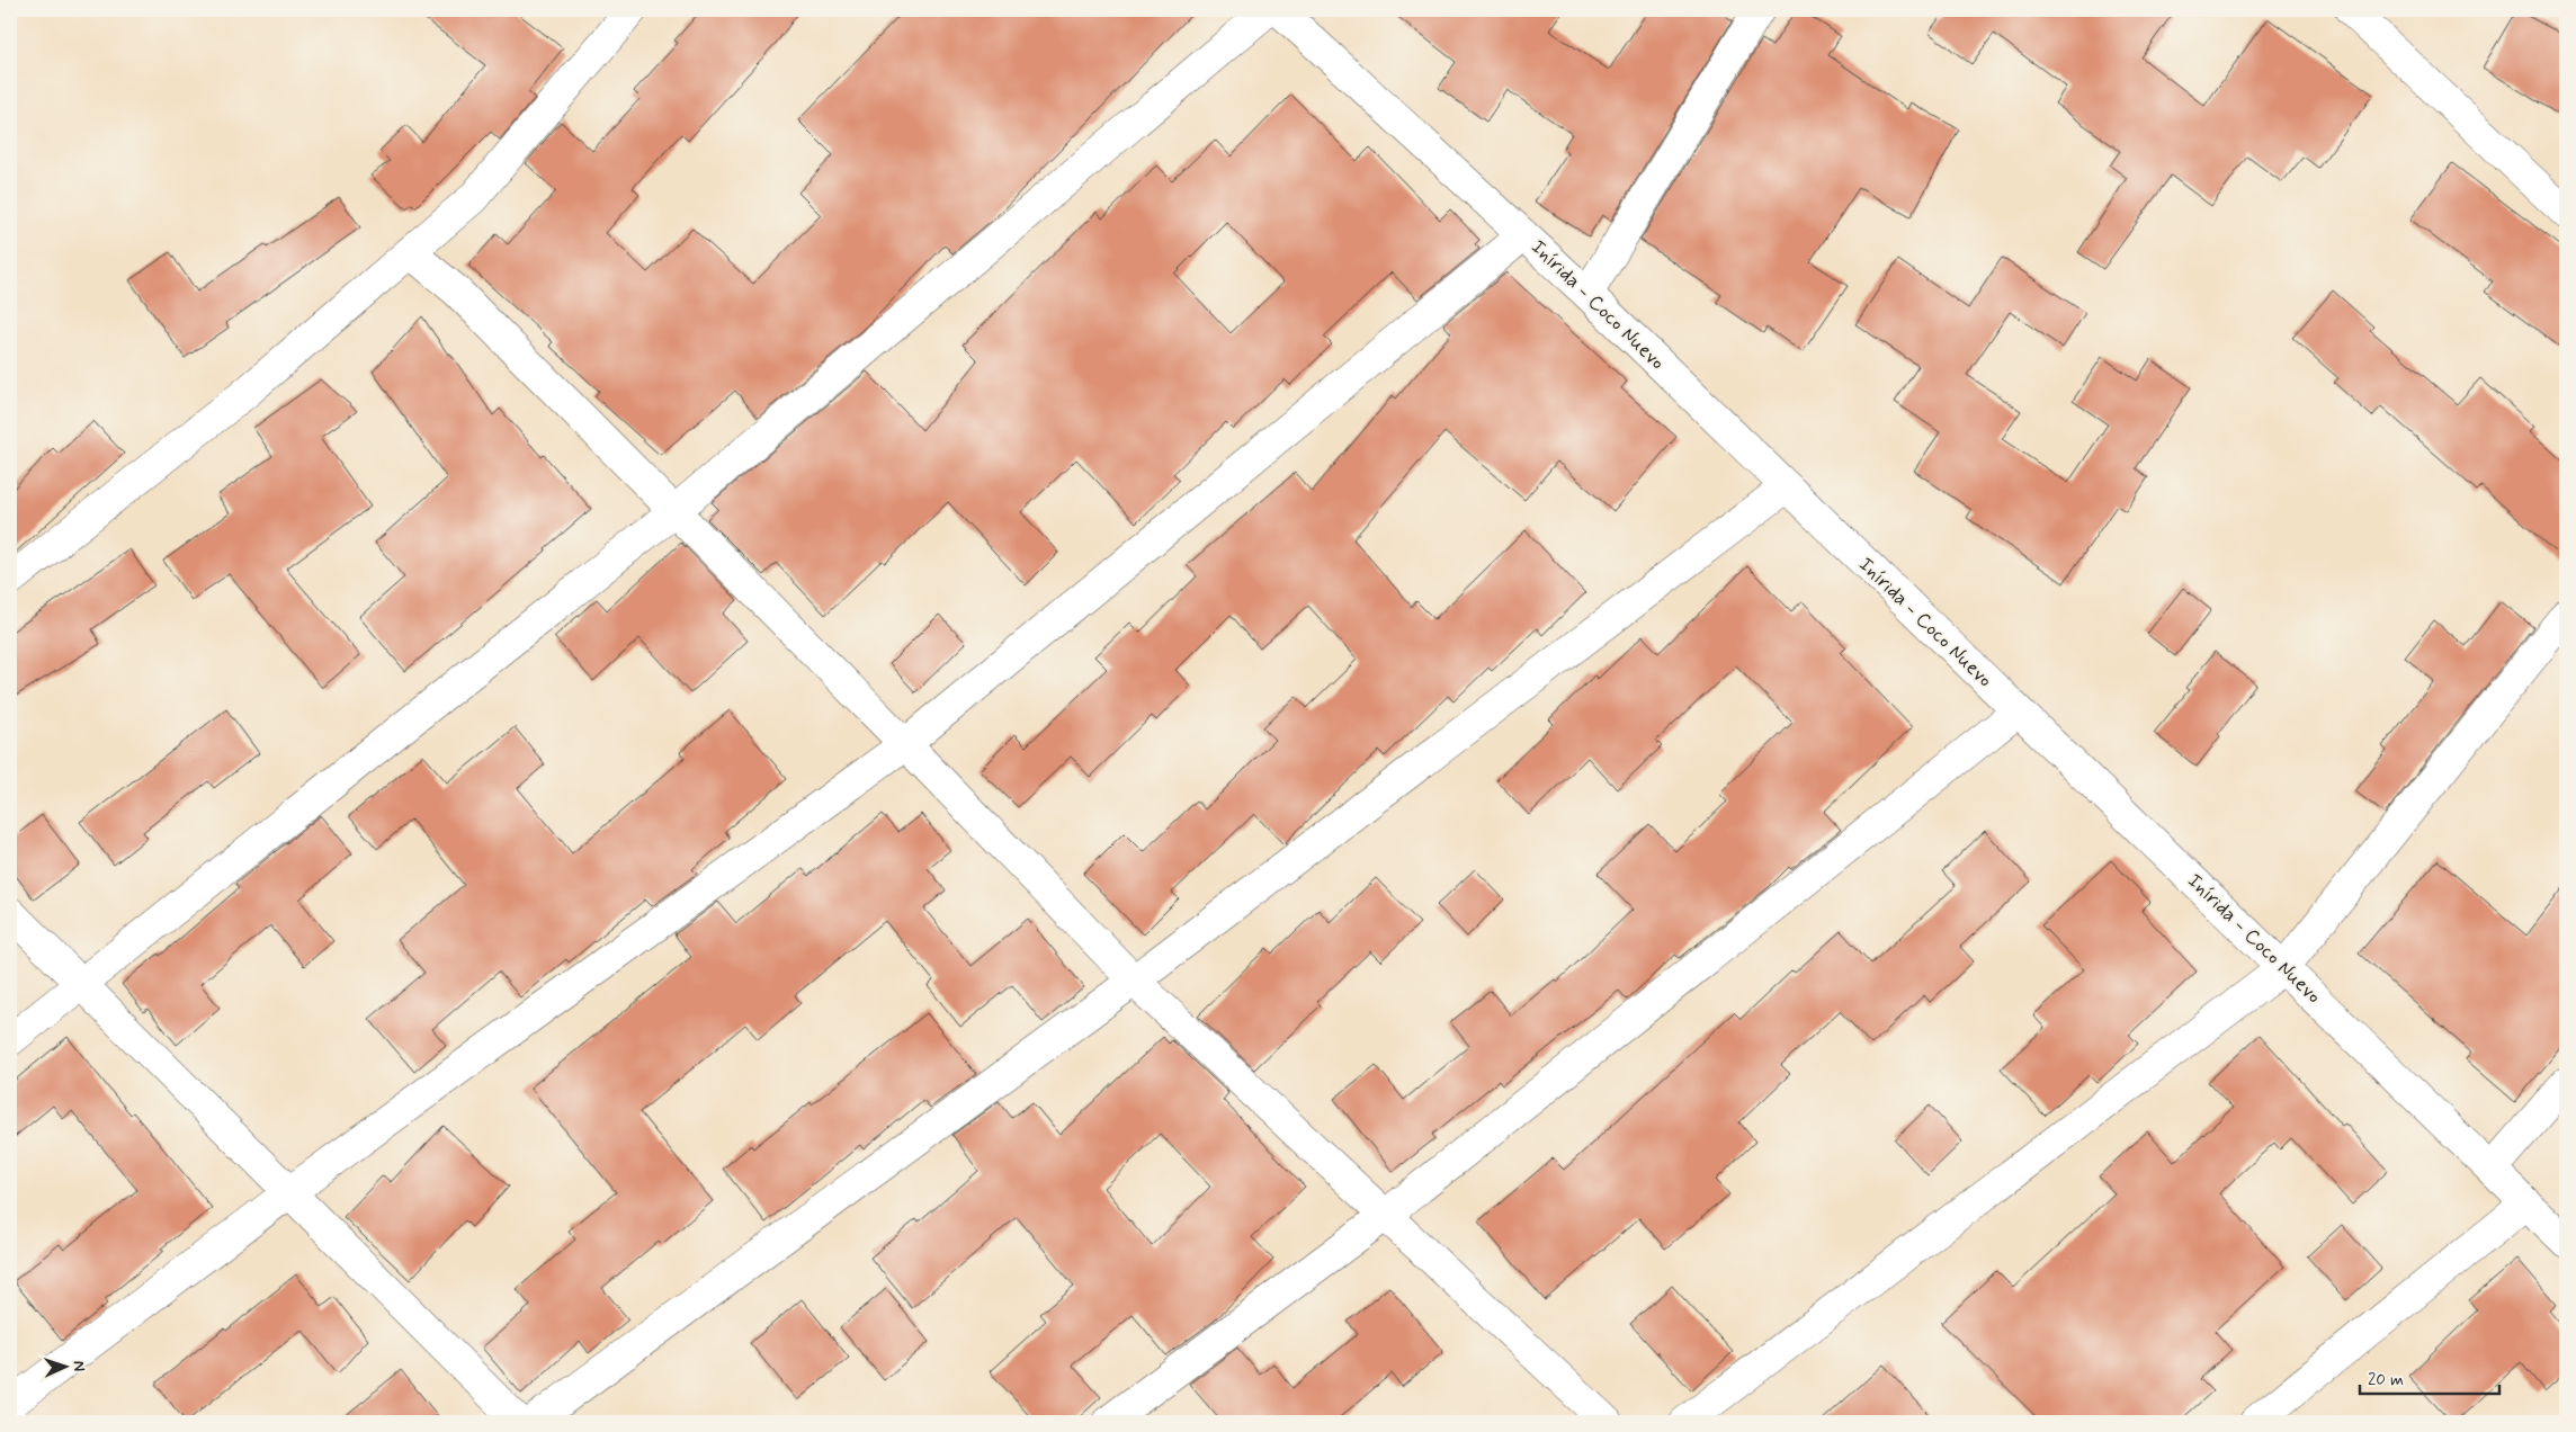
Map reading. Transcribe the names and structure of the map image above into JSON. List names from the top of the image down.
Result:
{
  "streets": {
    "street": ["Inírida - Coco Nuevo"]
  },
  "scale_bar": "20 m",
  "north": "right"
}
